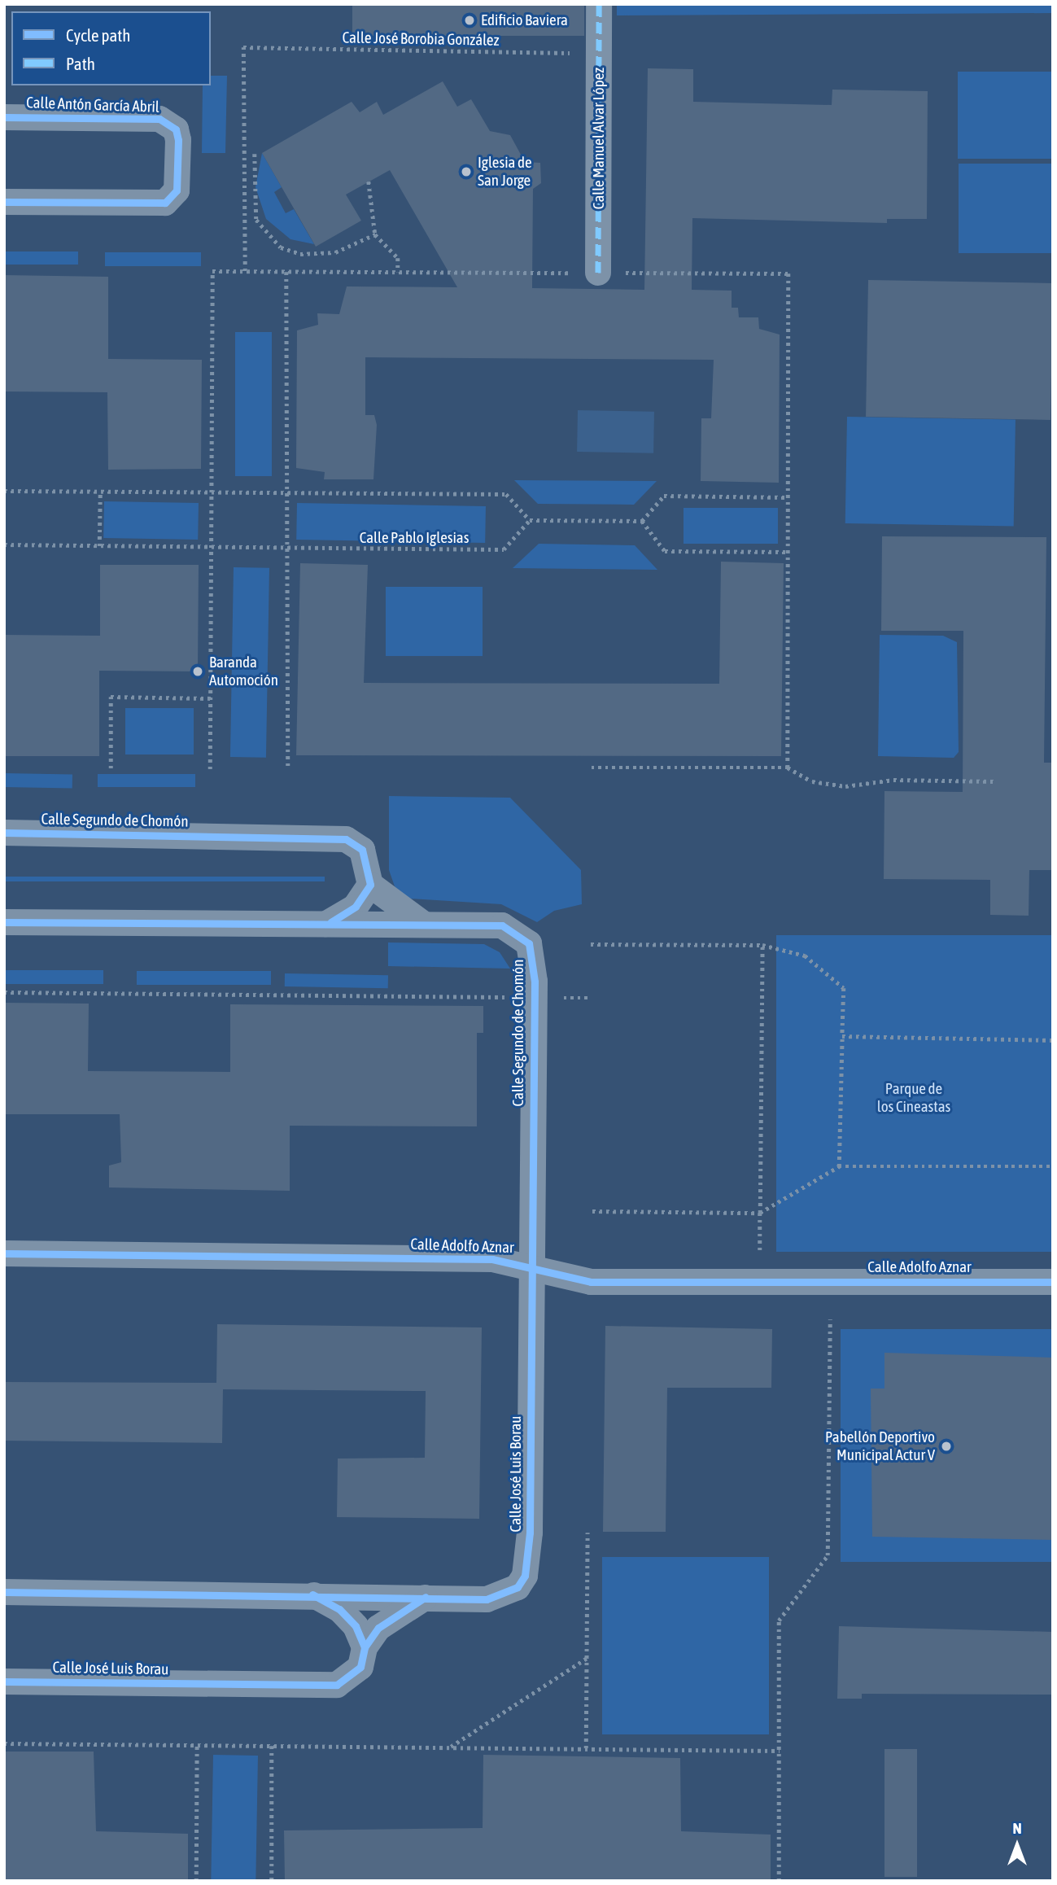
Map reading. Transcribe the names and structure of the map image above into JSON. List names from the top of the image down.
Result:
{
  "streets": {
    "street": [
      "Calle Antón García Abril",
      "Calle Manuel Alvar López",
      "Calle Segundo de Chomón",
      "Calle Adolfo Aznar",
      "Calle José Luis Borau"
    ],
    "path": ["Calle José Borobia González", "Calle Pablo Iglesias"]
  },
  "crossings": [
    ["Calle José Borobia González", "Calle Manuel Alvar López"],
    ["Calle Segundo de Chomón", "Calle Adolfo Aznar"],
    ["Calle Segundo de Chomón", "Calle José Luis Borau"],
    ["Calle Adolfo Aznar", "Calle José Luis Borau"]
  ],
  "parks": ["Parque de los Cineastas"],
  "places": [
    "Edificio Baviera",
    "Iglesia de San Jorge",
    "Baranda Automoción",
    "Pabellón Deportivo Municipal Actur V"
  ],
  "legend": ["Cycle path", "Path"],
  "north": "top"
}
